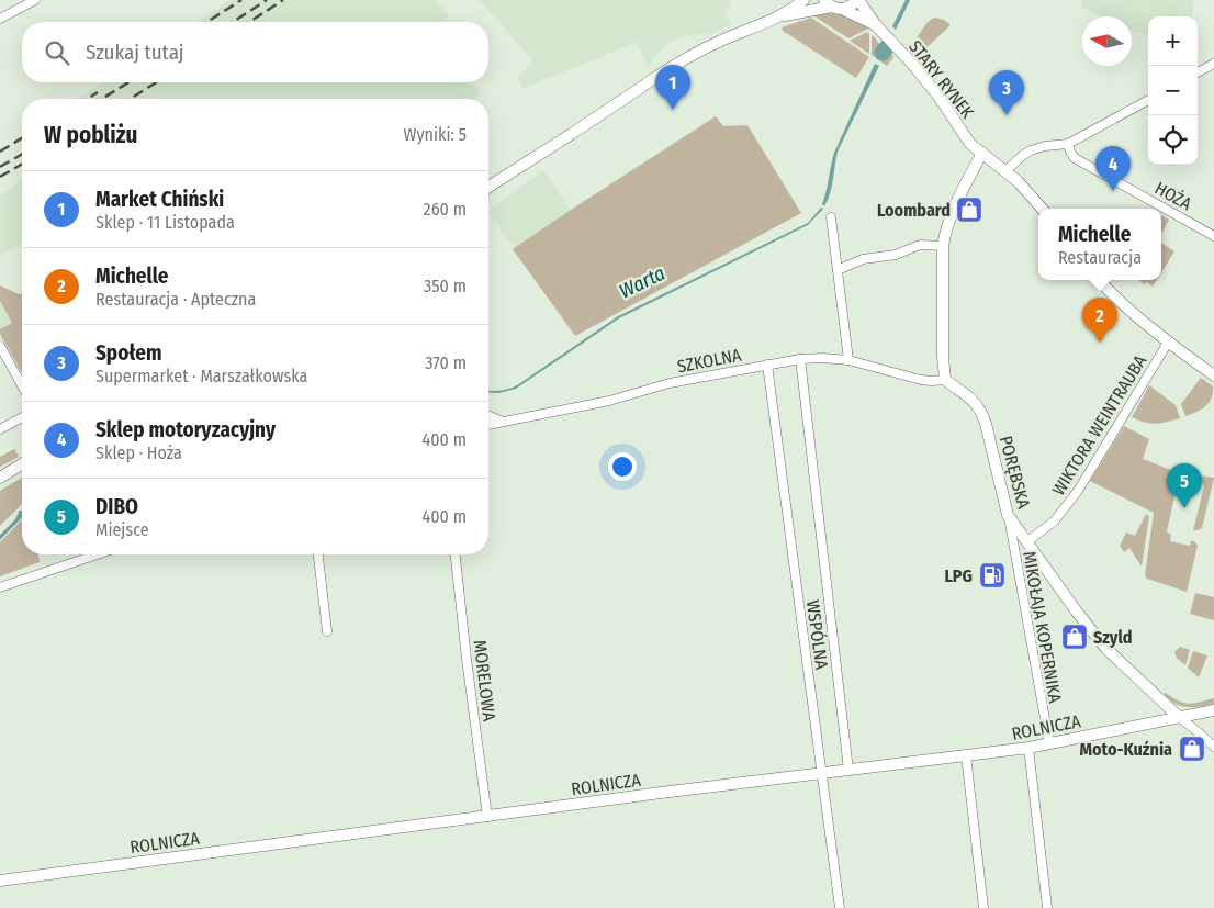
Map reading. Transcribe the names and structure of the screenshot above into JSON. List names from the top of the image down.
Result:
{
  "streets": {
    "street": [
      "STARY RYNEK",
      "HOŻA",
      "SZKOLNA",
      "WIKTORA WEINTRAUBA",
      "PORĘBSKA",
      "MIKOŁAJA KOPERNIKA",
      "WSPÓLNA",
      "MORELOWA",
      "ROLNICZA"
    ]
  },
  "crossings": [
    ["SZKOLNA", "PORĘBSKA"],
    ["SZKOLNA", "WSPÓLNA"],
    ["WIKTORA WEINTRAUBA", "PORĘBSKA"],
    ["PORĘBSKA", "MIKOŁAJA KOPERNIKA"],
    ["PORĘBSKA", "ROLNICZA"],
    ["MIKOŁAJA KOPERNIKA", "ROLNICZA"],
    ["WSPÓLNA", "ROLNICZA"],
    ["MORELOWA", "ROLNICZA"]
  ],
  "water": ["Warta"],
  "places": {
    "shop": ["Loombard", "Szyld", "Moto-Kuźnia"],
    "fuel station": ["LPG"]
  },
  "north": "left",
  "page": {
    "map_buttons": ["+", "−"],
    "search": "Szukaj tutaj",
    "pins": [
      "1",
      "3",
      "4",
      "2",
      "5"
    ],
    "heading": ["W pobliżu", "Wyniki: 5"],
    "list": [
      {
        "mark": "1",
        "name": "Market Chiński",
        "note": "Sklep · 11 Listopada",
        "value": "260 m"
      },
      {
        "mark": "2",
        "name": "Michelle",
        "note": "Restauracja · Apteczna",
        "value": "350 m"
      },
      {
        "mark": "3",
        "name": "Społem",
        "note": "Supermarket · Marszałkowska",
        "value": "370 m"
      },
      {
        "mark": "4",
        "name": "Sklep motoryzacyjny",
        "note": "Sklep · Hoża",
        "value": "400 m"
      },
      {
        "mark": "5",
        "name": "DIBO",
        "note": "Miejsce",
        "value": "400 m"
      }
    ],
    "popup": ["Michelle", "Restauracja"]
  }
}
